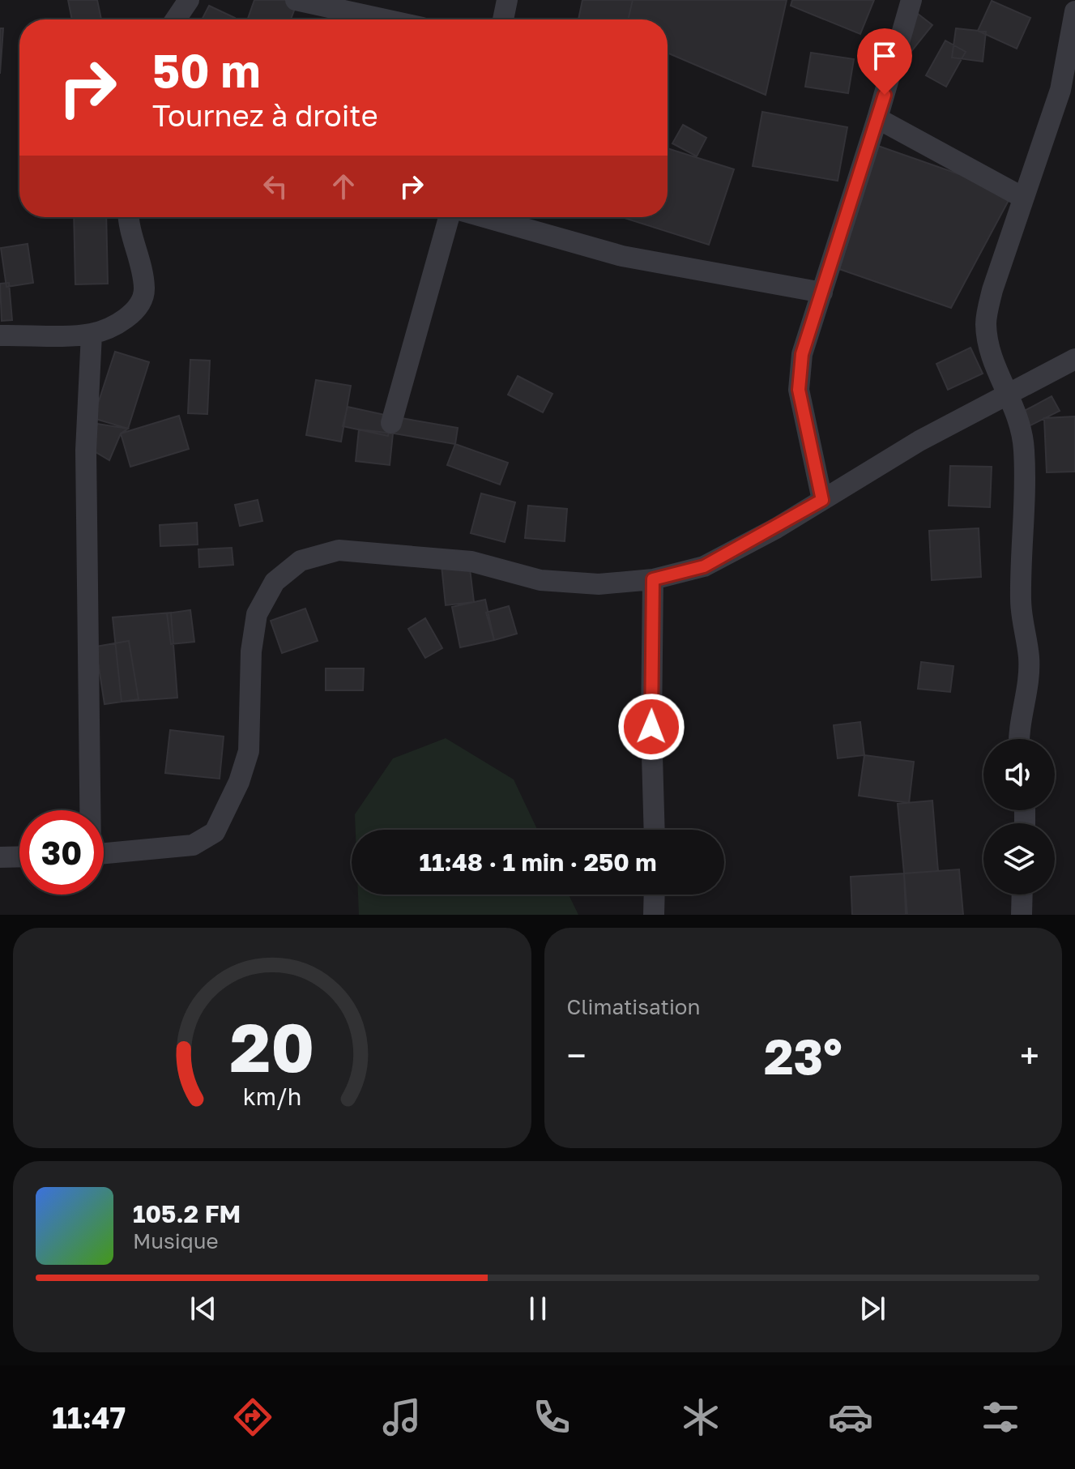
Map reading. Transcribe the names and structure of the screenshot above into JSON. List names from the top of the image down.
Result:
{
  "page": {
    "turn": ["50 m", "Tournez à droite"],
    "limit": "30",
    "trip": "11:48 · 1 min · 250 m",
    "tile": "Climatisation",
    "heat": ["−", "23°", "+"],
    "song": ["105.2 FM", "Musique"],
    "tabs": "11:47",
    "gauge": ["20", "km/h"]
  }
}
